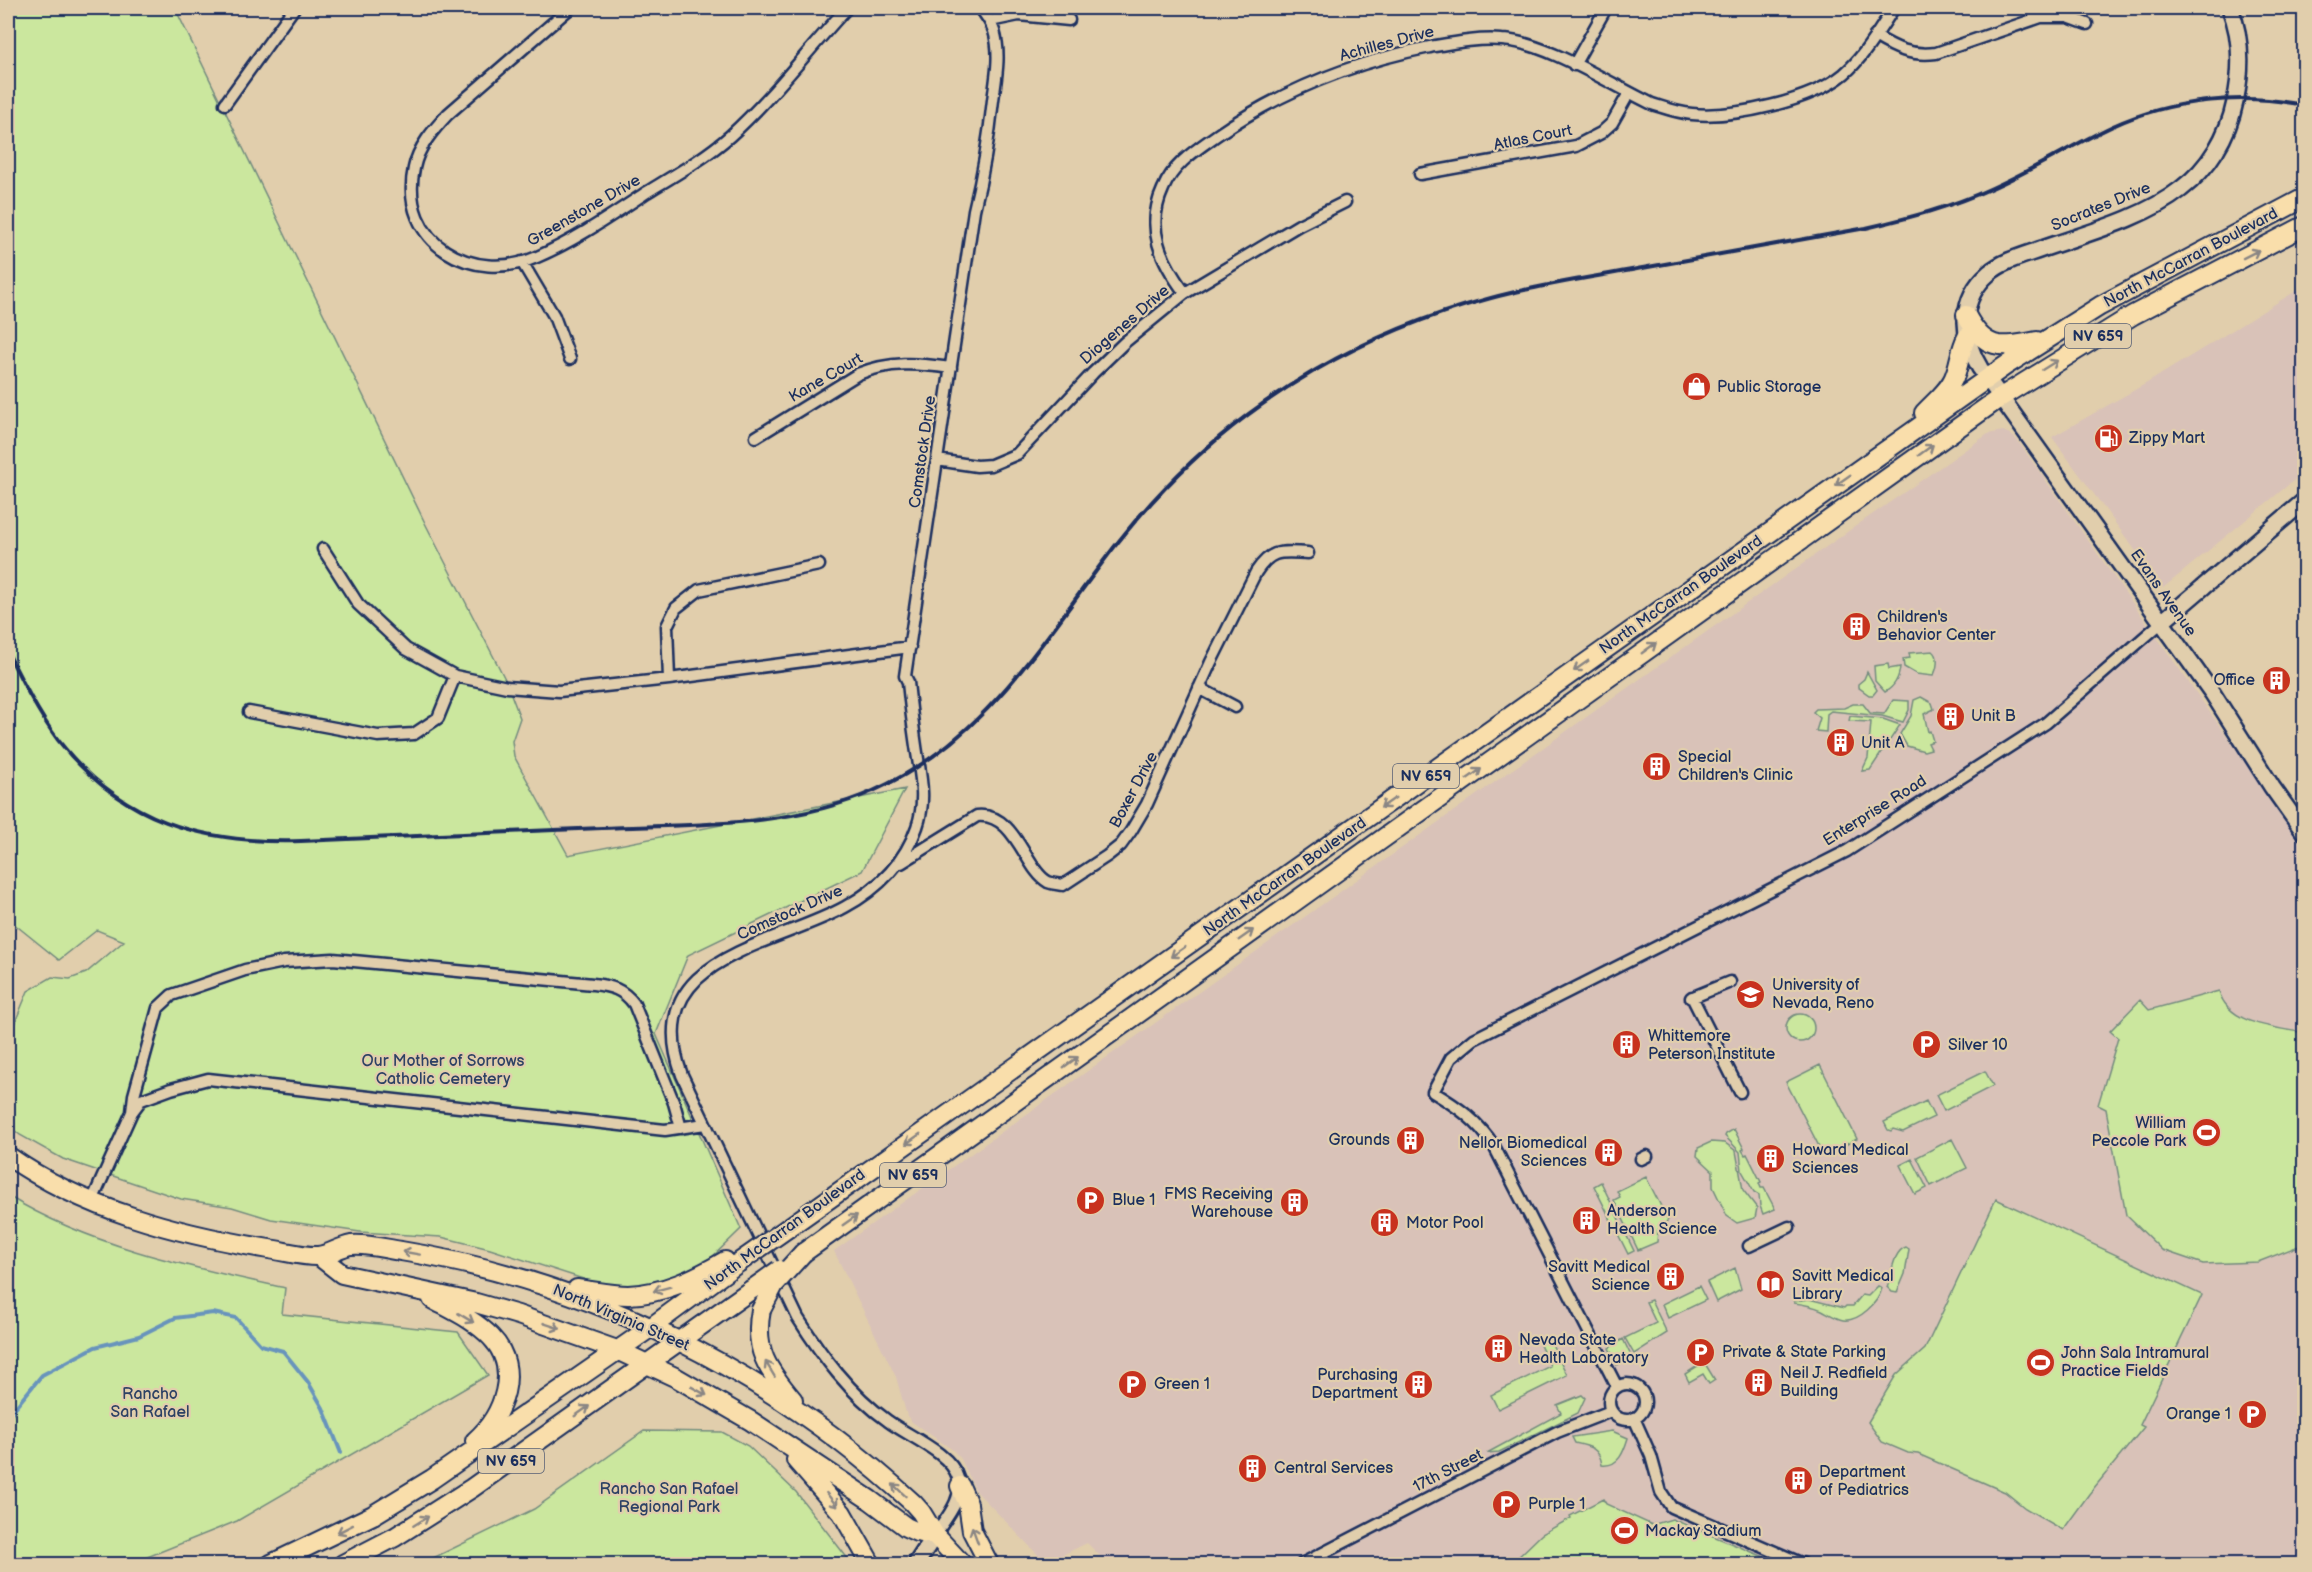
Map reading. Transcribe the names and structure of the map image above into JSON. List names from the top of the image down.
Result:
{
  "streets": {
    "main road": ["North McCarran Boulevard", "NV 659", "North Virginia Street"],
    "street": [
      "Achilles Drive",
      "Atlas Court",
      "Socrates Drive",
      "Greenstone Drive",
      "Diogenes Drive",
      "Kane Court",
      "Comstock Drive",
      "Evans Avenue",
      "Boxer Drive",
      "Enterprise Road",
      "17th Street"
    ]
  },
  "crossings": [
    ["Achilles Drive", "Atlas Court"],
    ["Achilles Drive", "Diogenes Drive"],
    ["Socrates Drive", "North McCarran Boulevard"],
    ["Socrates Drive", "Evans Avenue"],
    ["North McCarran Boulevard", "Evans Avenue"],
    ["North McCarran Boulevard", "North Virginia Street"],
    ["Diogenes Drive", "Comstock Drive"],
    ["Kane Court", "Comstock Drive"],
    ["Comstock Drive", "Boxer Drive"],
    ["Evans Avenue", "Enterprise Road"],
    ["Enterprise Road", "17th Street"]
  ],
  "parks": ["Our Mother of Sorrows Catholic Cemetery", "Rancho San Rafael", "Rancho San Rafael Regional Park"],
  "places": {
    "shop": ["Public Storage"],
    "fuel station": ["Zippy Mart"],
    "building": [
      "Children's Behavior Center",
      "Office",
      "Unit B",
      "Unit A",
      "Special Children's Clinic",
      "Whittemore Peterson Institute",
      "Grounds",
      "Nellor Biomedical Sciences",
      "Howard Medical Sciences",
      "FMS Receiving Warehouse",
      "Anderson Health Science",
      "Motor Pool",
      "Savitt Medical Science",
      "Nevada State Health Laboratory",
      "Neil J. Redfield Building",
      "Purchasing Department",
      "Central Services",
      "Department of Pediatrics"
    ],
    "school or university": ["University of Nevada, Reno"],
    "parking": [
      "Silver 10",
      "Blue 1",
      "Private & State Parking",
      "Green 1",
      "Orange 1",
      "Purple 1"
    ],
    "sports": ["William Peccole Park", "John Sala Intramural Practice Fields", "Mackay Stadium"],
    "library": ["Savitt Medical Library"]
  }
}
